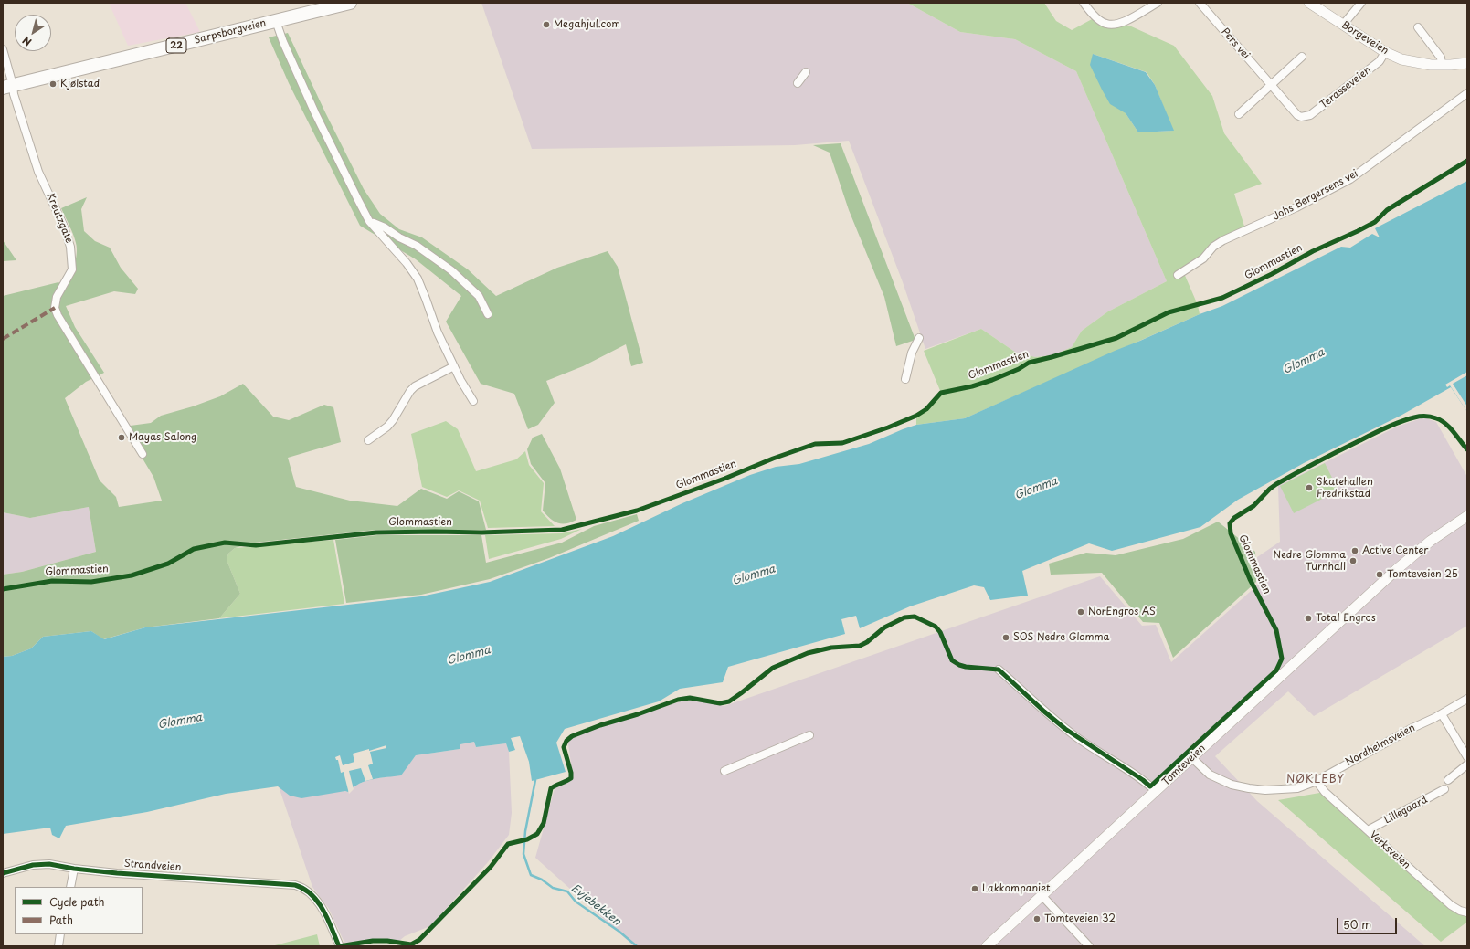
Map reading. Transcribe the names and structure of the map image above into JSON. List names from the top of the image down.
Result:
{
  "streets": {
    "highway": ["Sarpsborgveien", "22"],
    "street": [
      "Borgeveien",
      "Pers vei",
      "Terasseveien",
      "Johs Bergersens vei",
      "Kreutzgate",
      "Nordheimsveien",
      "Tomteveien",
      "Lillegaard",
      "Verksveien",
      "Strandveien"
    ],
    "cycle path": ["Glommastien"]
  },
  "crossings": [
    ["Sarpsborgveien", "Kreutzgate"],
    ["Borgeveien", "Terasseveien"],
    ["Pers vei", "Terasseveien"],
    ["Nordheimsveien", "Tomteveien"],
    ["Nordheimsveien", "Verksveien"],
    ["Lillegaard", "Verksveien"]
  ],
  "districts": ["NØKLEBY"],
  "water": ["Glomma", "Evjebekken"],
  "places": [
    "Megahjul.com",
    "Kjølstad",
    "Mayas Salong",
    "Skatehallen Fredrikstad",
    "Active Center",
    "Nedre Glomma Turnhall",
    "Tomteveien 25",
    "NorEngros AS",
    "Total Engros",
    "SOS Nedre Glomma",
    "Lakkompaniet",
    "Tomteveien 32"
  ],
  "legend": ["Cycle path", "Path"],
  "scale_bar": "50 m",
  "north": "bottom left"
}
